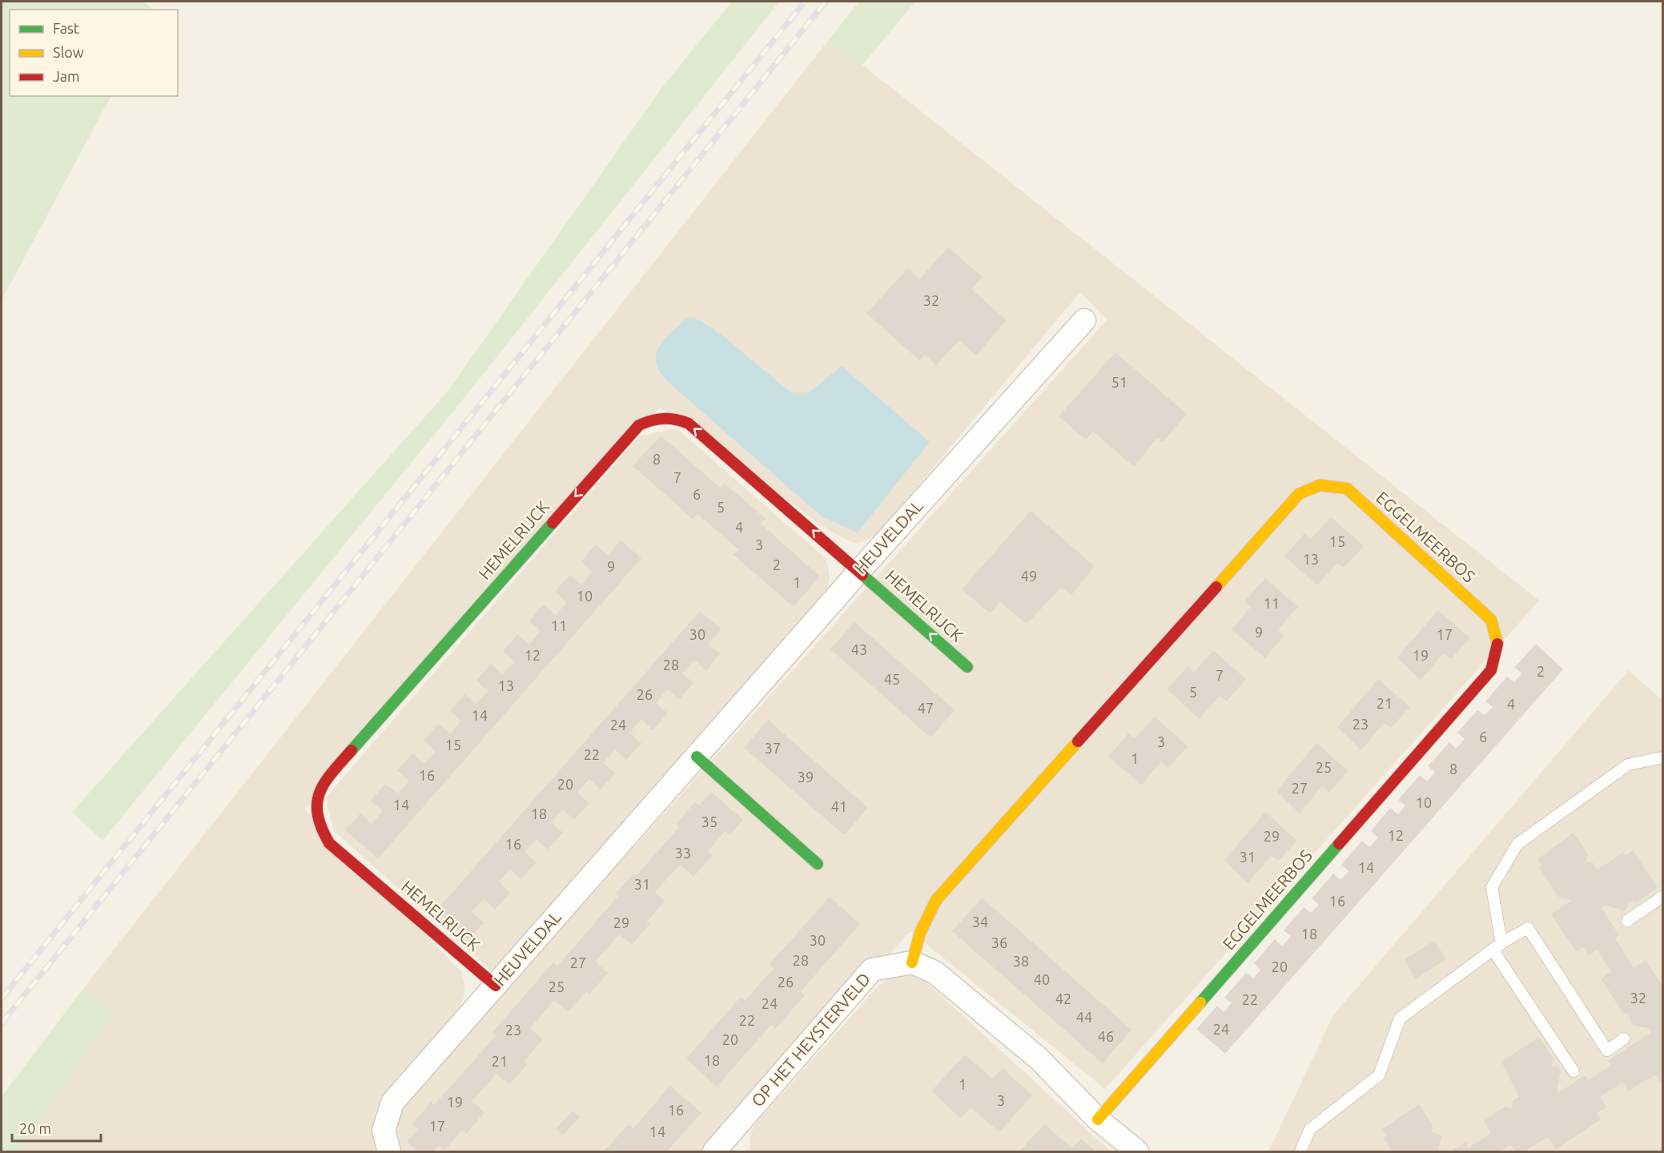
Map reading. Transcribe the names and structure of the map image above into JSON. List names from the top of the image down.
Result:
{
  "streets": {
    "street": [
      "HEUVELDAL",
      "EGGELMEERBOS",
      "HEMELRIJCK",
      "OP HET HEYSTERVELD"
    ]
  },
  "crossings": [
    ["HEUVELDAL", "HEMELRIJCK"],
    ["EGGELMEERBOS", "OP HET HEYSTERVELD"]
  ],
  "house_numbers": [
    "32",
    "51",
    "8",
    "7",
    "6",
    "5",
    "4",
    "15",
    "3",
    "13",
    "2",
    "9",
    "49",
    "1",
    "10",
    "11",
    "11",
    "9",
    "30",
    "17",
    "43",
    "12",
    "19",
    "28",
    "2",
    "7",
    "45",
    "13",
    "5",
    "26",
    "21",
    "4",
    "47",
    "14",
    "23",
    "24",
    "6",
    "3",
    "15",
    "37",
    "22",
    "1",
    "25",
    "8",
    "16",
    "39",
    "20",
    "27",
    "10",
    "14",
    "41",
    "18",
    "35",
    "12",
    "29",
    "16",
    "33",
    "31",
    "14",
    "31",
    "16",
    "34",
    "29",
    "18",
    "30",
    "36",
    "28",
    "38",
    "27",
    "20",
    "40",
    "26",
    "25",
    "32",
    "42",
    "22",
    "24",
    "44",
    "22",
    "24",
    "23",
    "46",
    "20",
    "18",
    "21",
    "1",
    "3",
    "19",
    "16",
    "17",
    "14"
  ],
  "legend": ["Fast", "Slow", "Jam"],
  "scale_bar": "20 m"
}
